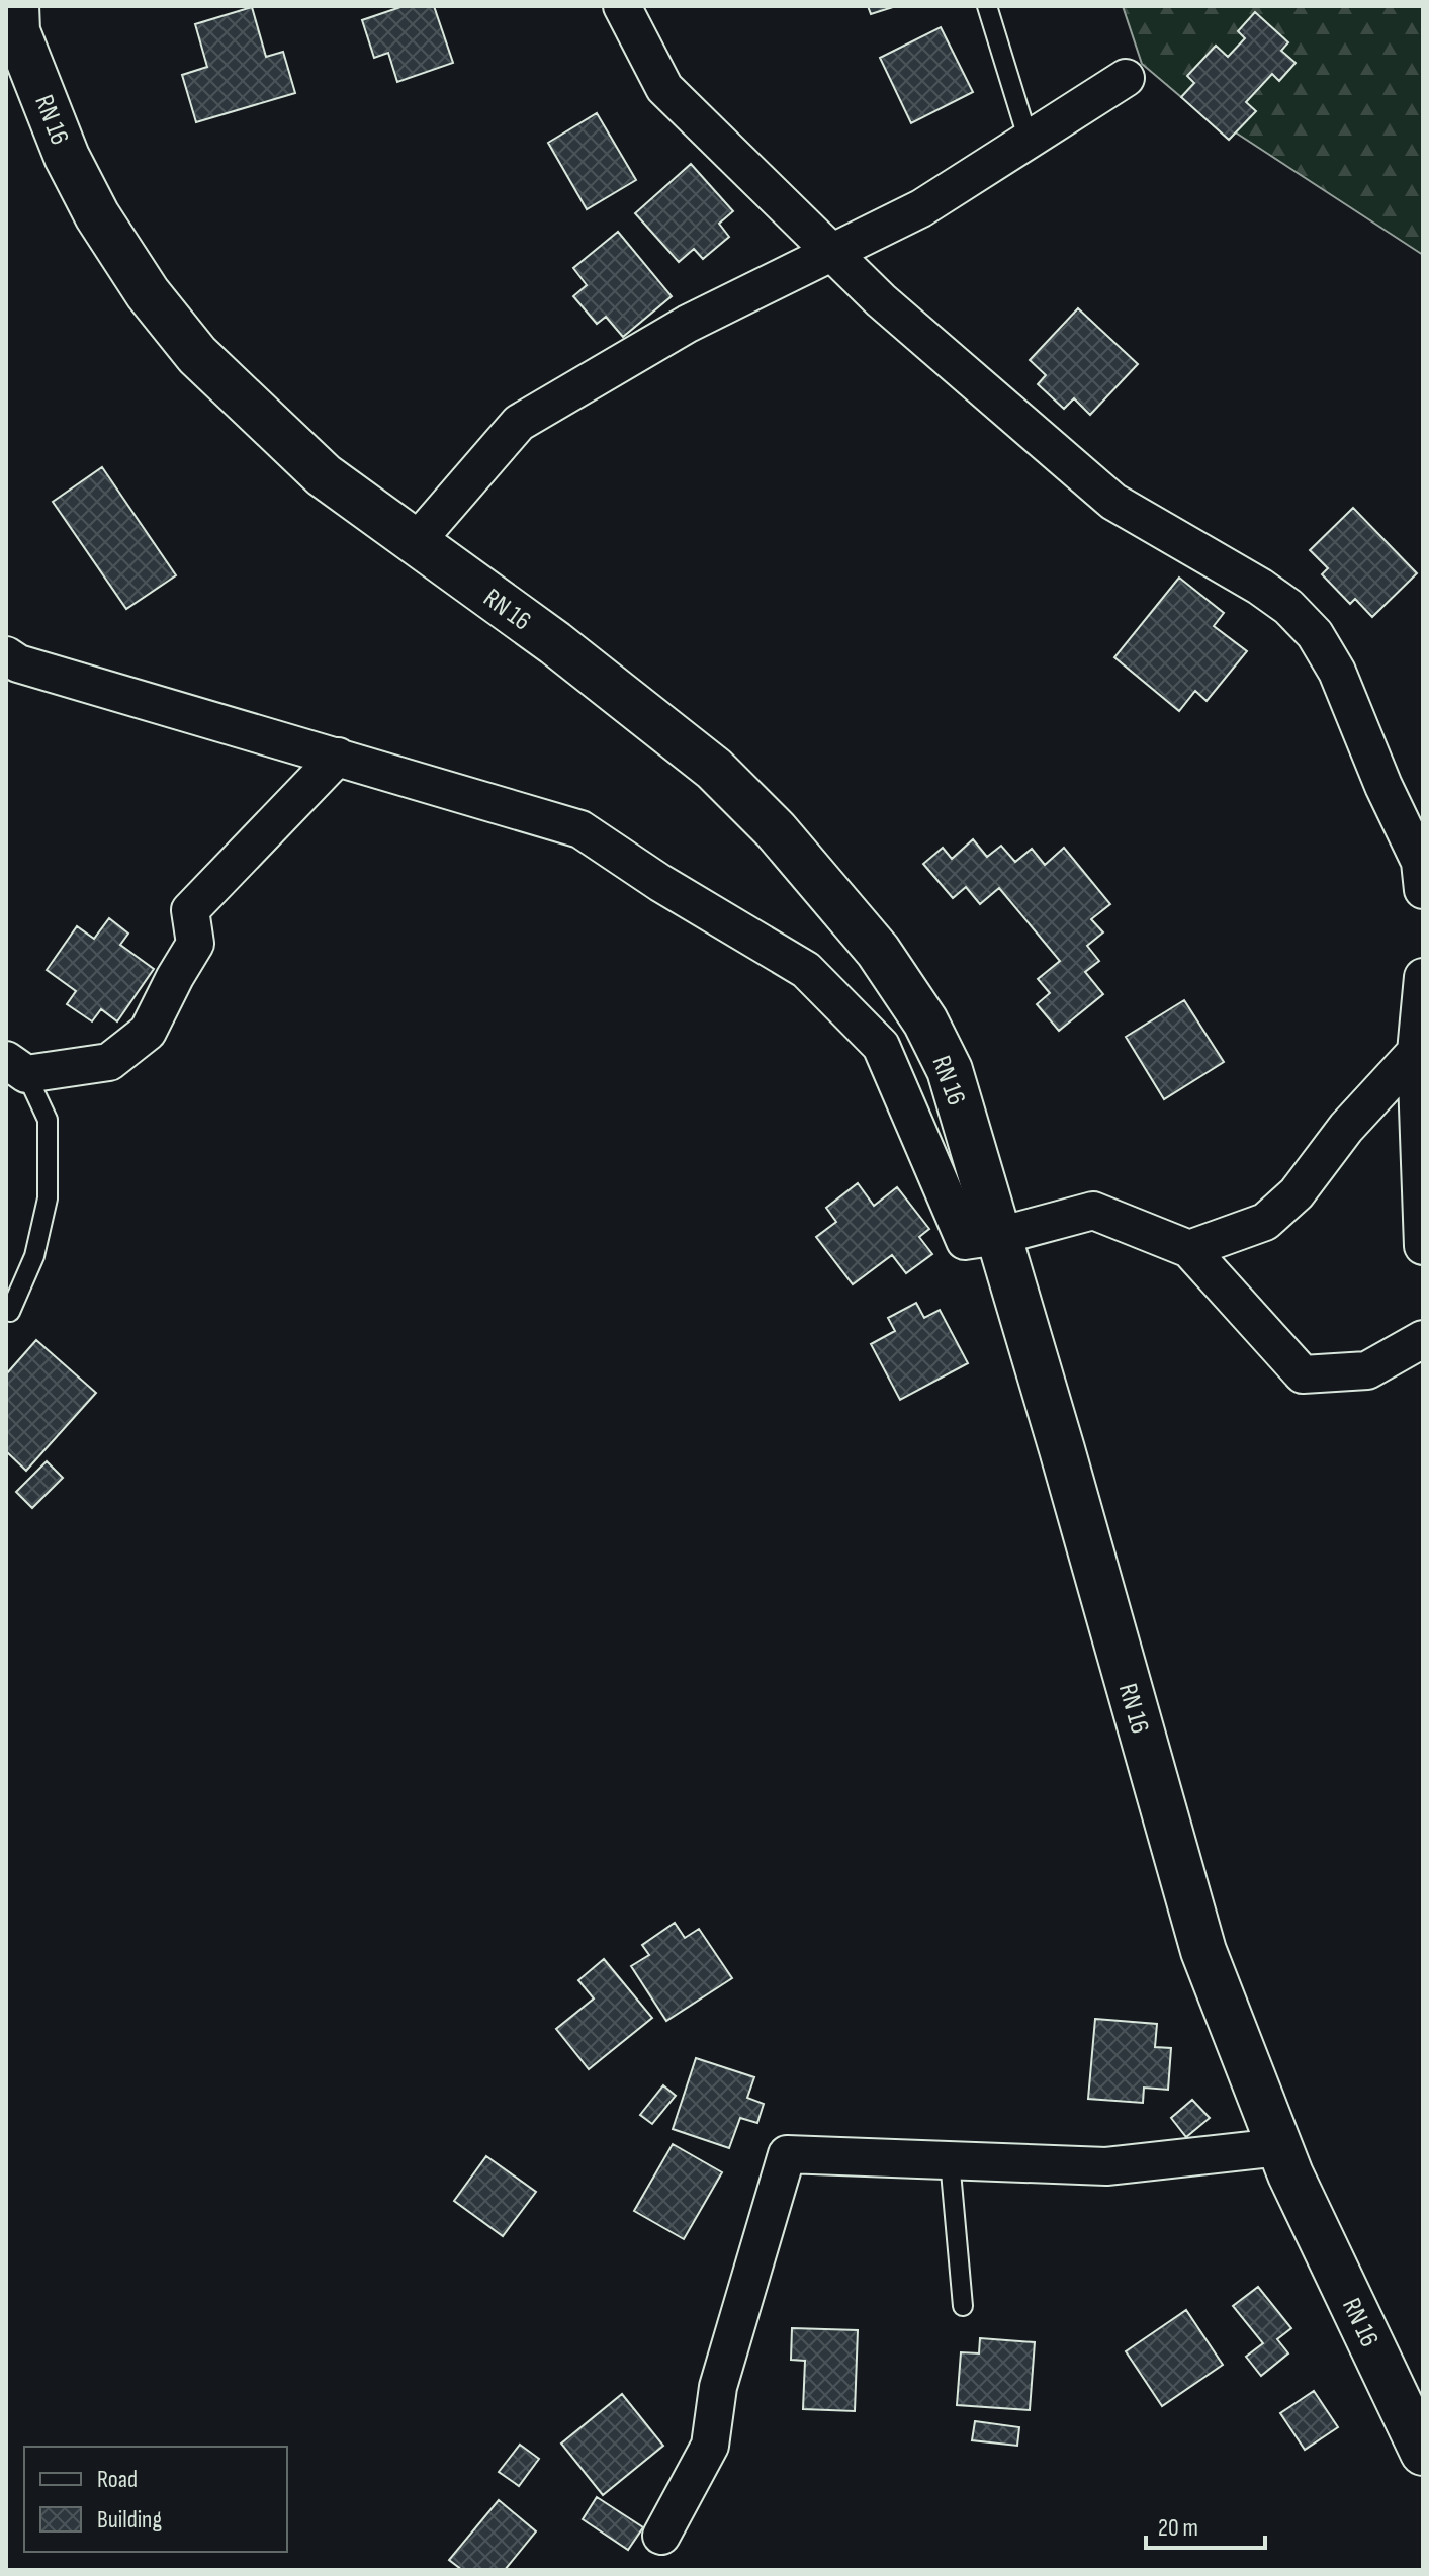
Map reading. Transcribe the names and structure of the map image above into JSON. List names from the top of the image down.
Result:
{
  "streets": {
    "main road": ["RN 16"]
  },
  "legend": ["Road", "Building"],
  "scale_bar": "20 m"
}
